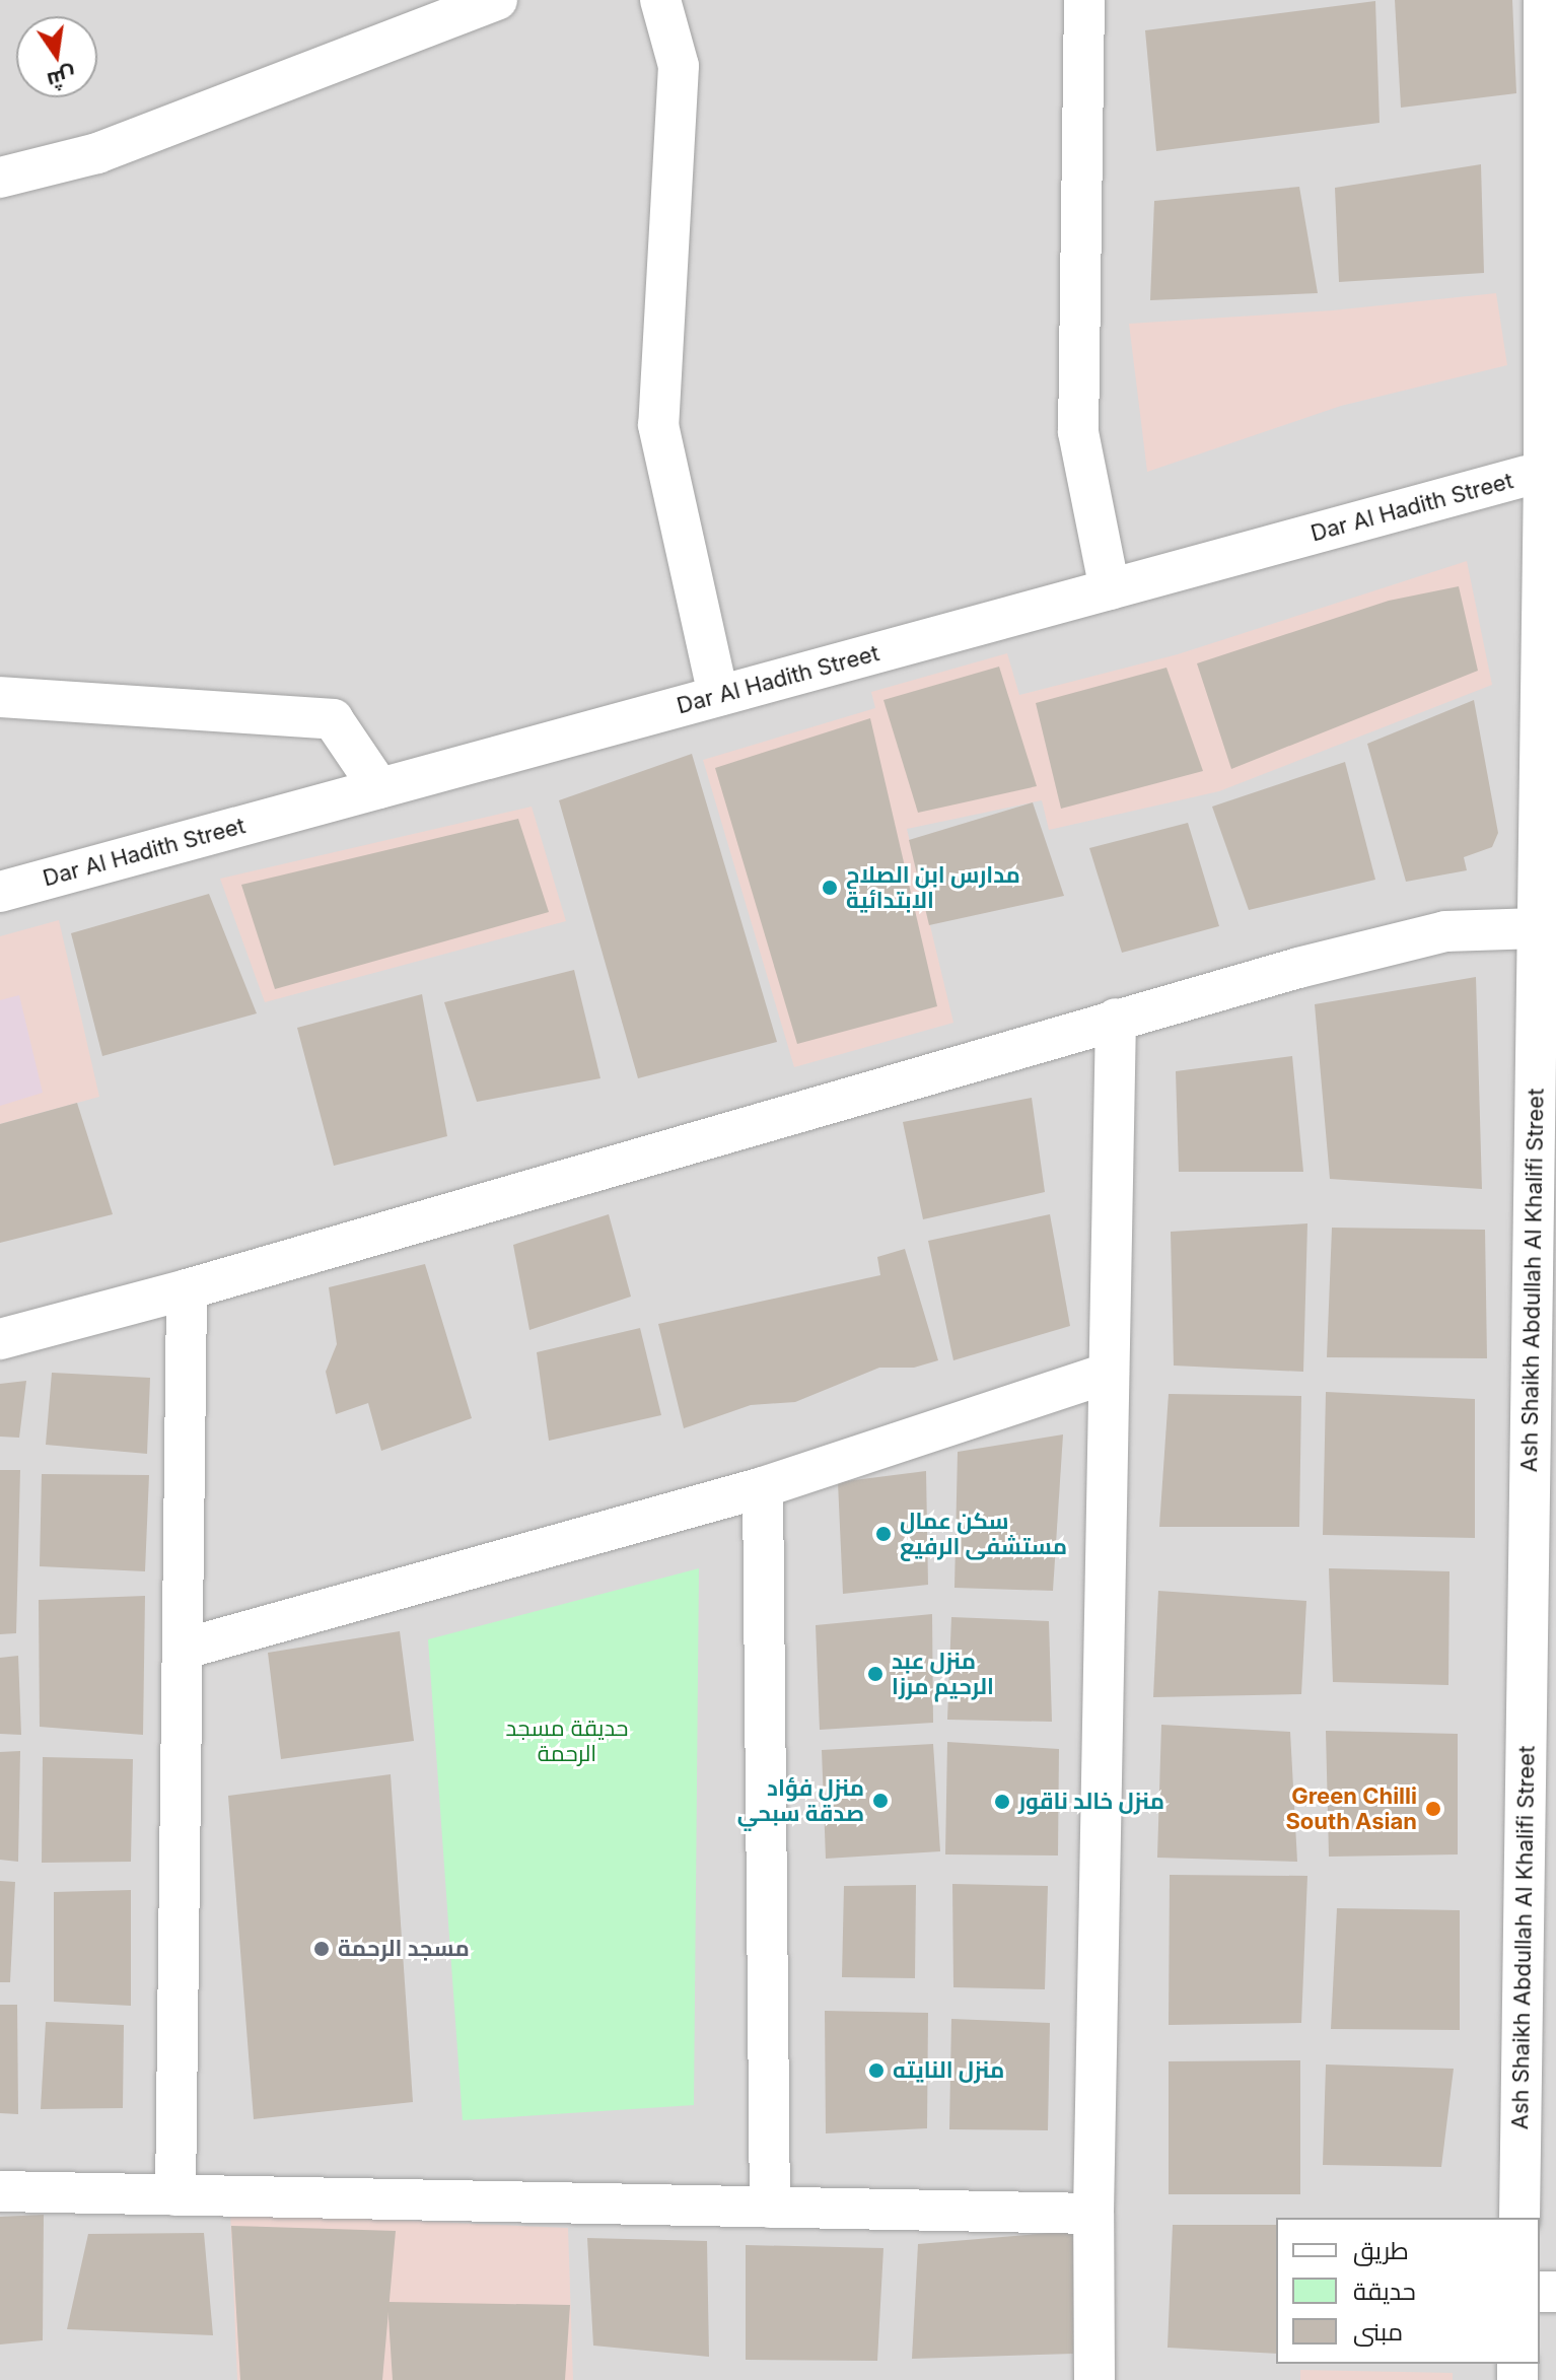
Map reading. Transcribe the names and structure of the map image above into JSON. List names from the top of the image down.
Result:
{
  "streets": {
    "street": ["Dar Al Hadith Street", "Ash Shaikh Abdullah Al Khalifi Street"]
  },
  "crossings": [
    ["Dar Al Hadith Street", "Ash Shaikh Abdullah Al Khalifi Street"]
  ],
  "parks": ["حديقة مسجد الرحمة"],
  "places": [
    "مدارس ابن الصلاح الابتدائية",
    "سكن عمال مستشفى الرفيع",
    "منزل عبد الرحيم مرزا",
    "منزل فؤاد صدقة سبحي",
    "منزل خالد ناقور",
    "Green Chilli South Asian",
    "مسجد الرحمة",
    "منزل النايته"
  ],
  "legend": ["طريق", "حديقة", "مبنى"],
  "north": "bottom"
}
